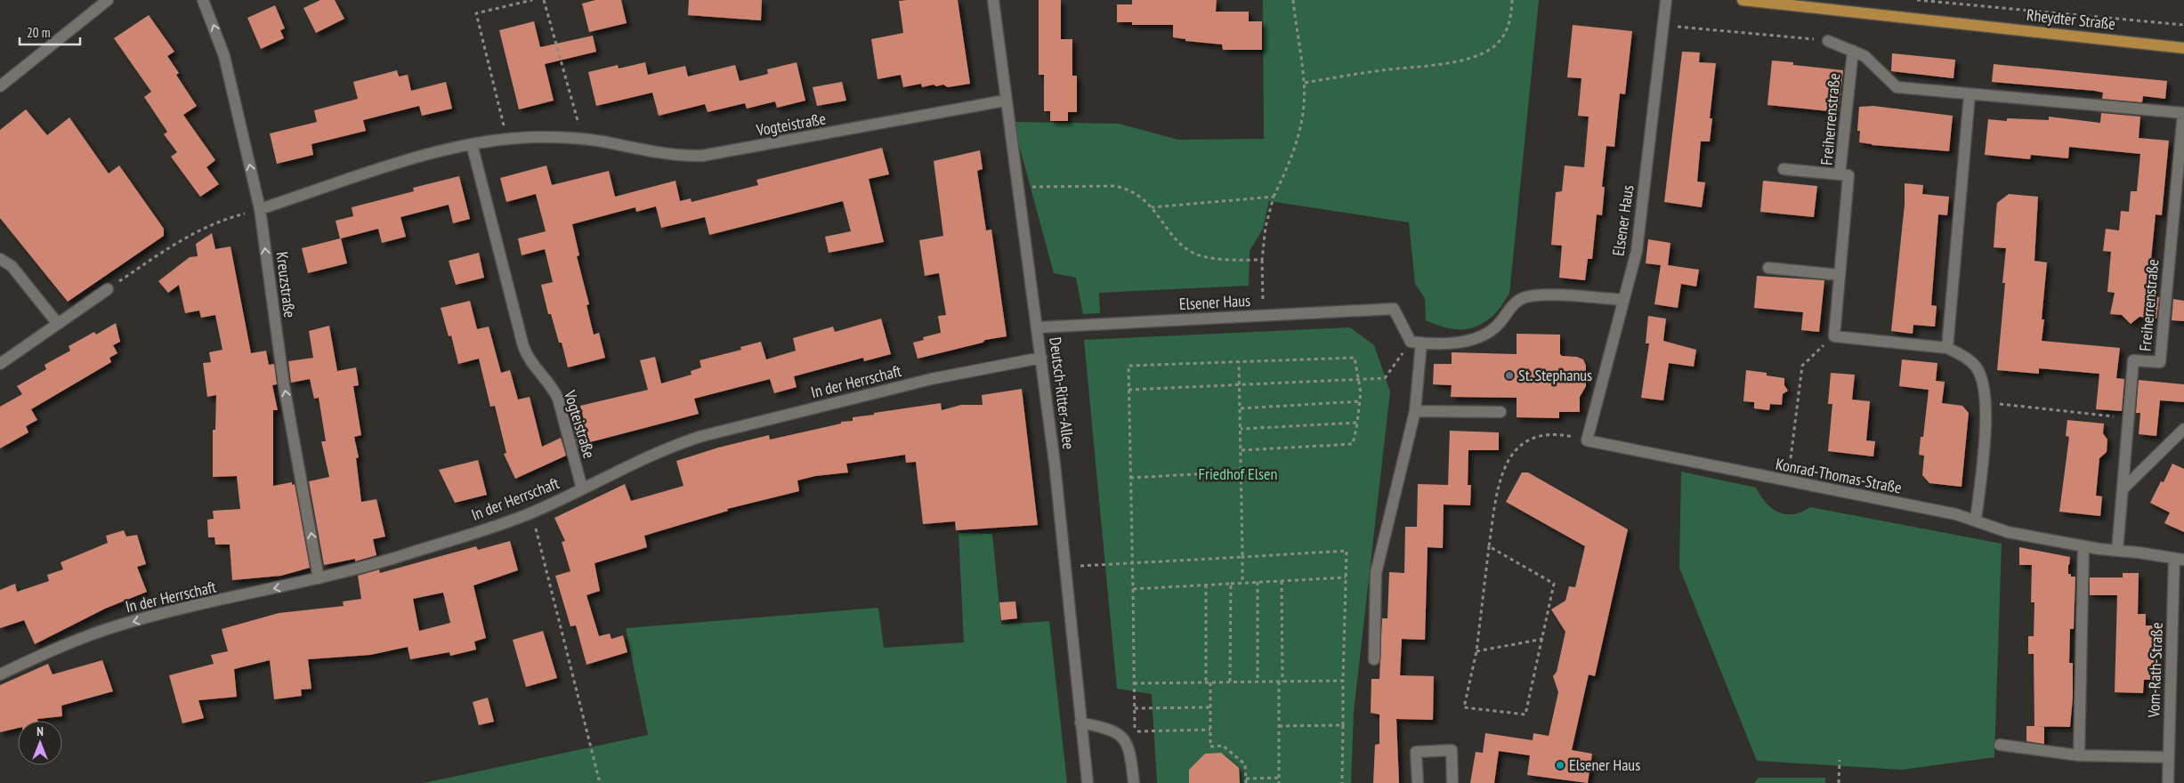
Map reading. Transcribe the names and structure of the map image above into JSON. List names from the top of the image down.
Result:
{
  "streets": {
    "main road": ["Rheydter Straße"],
    "street": [
      "Freiherrenstraße",
      "Vogteistraße",
      "Elsener Haus",
      "Kreuzstraße",
      "In der Herrschaft",
      "Deutsch-Ritter-Allee",
      "Konrad-Thomas-Straße",
      "Vom-Rath-Straße"
    ]
  },
  "crossings": [
    ["Freiherrenstraße", "Konrad-Thomas-Straße"],
    ["Vogteistraße", "Kreuzstraße"],
    ["Vogteistraße", "In der Herrschaft"],
    ["Vogteistraße", "Deutsch-Ritter-Allee"],
    ["Elsener Haus", "Deutsch-Ritter-Allee"],
    ["Elsener Haus", "Konrad-Thomas-Straße"],
    ["Kreuzstraße", "In der Herrschaft"],
    ["In der Herrschaft", "Deutsch-Ritter-Allee"],
    ["Konrad-Thomas-Straße", "Vom-Rath-Straße"]
  ],
  "one_way": ["Kreuzstraße"],
  "parks": ["Friedhof Elsen"],
  "places": ["St. Stephanus", "Elsener Haus"],
  "scale_bar": "20 m",
  "north": "top"
}
